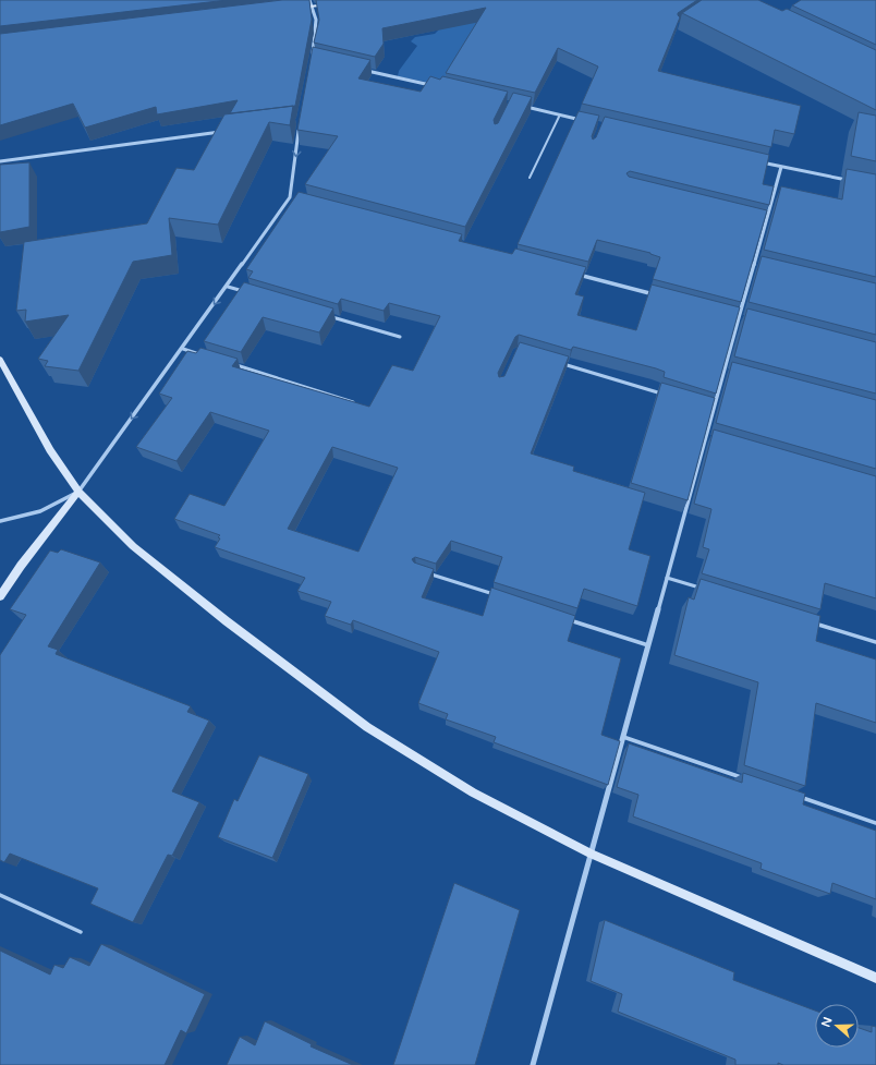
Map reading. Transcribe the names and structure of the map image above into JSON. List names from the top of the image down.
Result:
{
  "north": "left"
}
